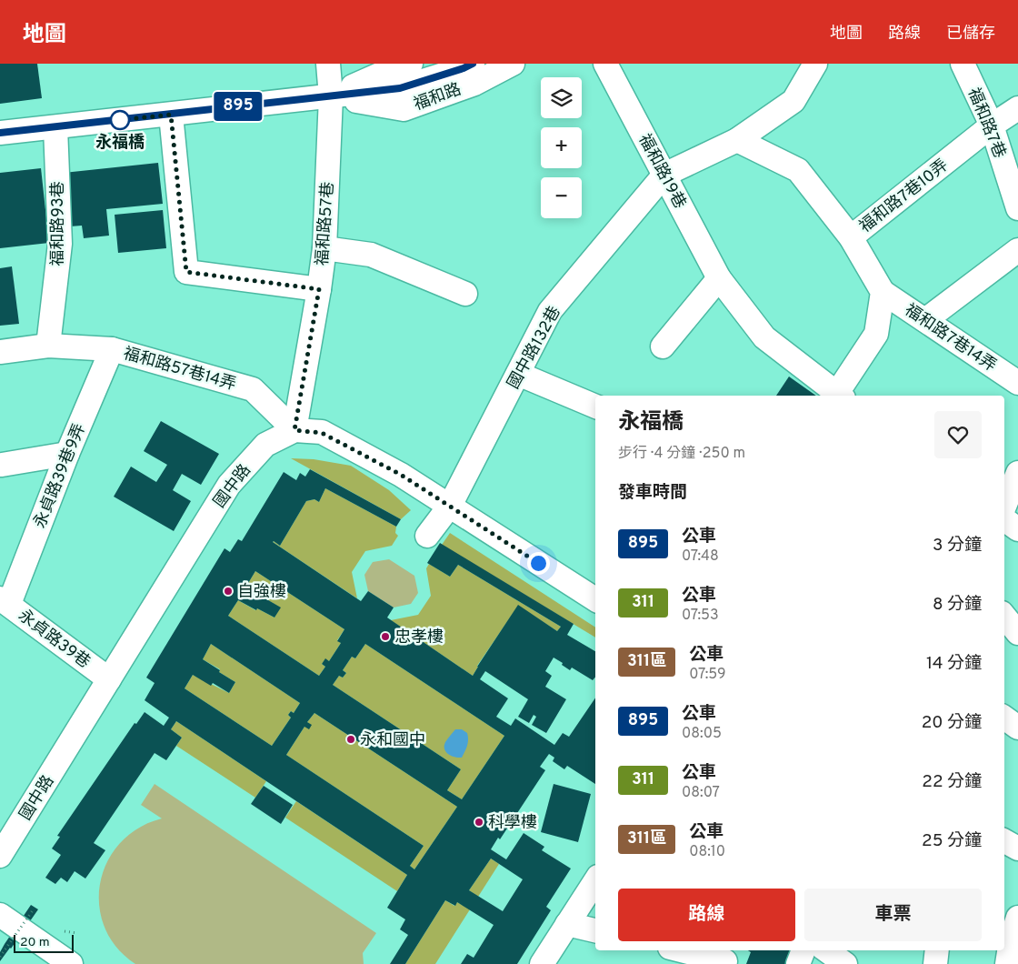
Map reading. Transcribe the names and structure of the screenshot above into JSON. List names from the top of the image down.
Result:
{
  "streets": {
    "street": [
      "福和路",
      "福和路7巷",
      "福和路19巷",
      "福和路7巷10弄",
      "福和路93巷",
      "福和路57巷",
      "福和路7巷14弄",
      "國中路132巷",
      "福和路57巷14弄",
      "永貞路39巷9弄",
      "國中路",
      "永貞路39巷"
    ]
  },
  "crossings": [
    ["福和路", "福和路93巷"],
    ["福和路", "福和路57巷"],
    ["福和路7巷", "福和路7巷10弄"],
    ["福和路19巷", "國中路132巷"],
    ["福和路93巷", "福和路57巷14弄"],
    ["福和路57巷", "福和路57巷14弄"],
    ["福和路57巷", "國中路"],
    ["福和路57巷14弄", "永貞路39巷9弄"],
    ["福和路57巷14弄", "國中路"],
    ["永貞路39巷9弄", "永貞路39巷"],
    ["國中路", "永貞路39巷"]
  ],
  "places": [
    "永福橋",
    "自強樓",
    "忠孝樓",
    "永和國中",
    "科學樓"
  ],
  "lines": ["bus line 895"],
  "scale_bar": "20 m",
  "page": {
    "header": "地圖",
    "nav": ["地圖", "路線", "已儲存"],
    "on_map": "895",
    "map_buttons": ["+", "−"],
    "heading": [
      ["永福橋", "步行 · 4 分鐘 · 250 m"],
      "發車時間"
    ],
    "list": [
      {
        "mark": "895",
        "name": "公車",
        "note": "07:48",
        "value": "3 分鐘"
      },
      {
        "mark": "311",
        "name": "公車",
        "note": "07:53",
        "value": "8 分鐘"
      },
      {
        "mark": "311區",
        "name": "公車",
        "note": "07:59",
        "value": "14 分鐘"
      },
      {
        "mark": "895",
        "name": "公車",
        "note": "08:05",
        "value": "20 分鐘"
      },
      {
        "mark": "311",
        "name": "公車",
        "note": "08:07",
        "value": "22 分鐘"
      },
      {
        "mark": "311區",
        "name": "公車",
        "note": "08:10",
        "value": "25 分鐘"
      }
    ],
    "buttons": ["路線", "車票"],
    "scale": "20 m"
  }
}
